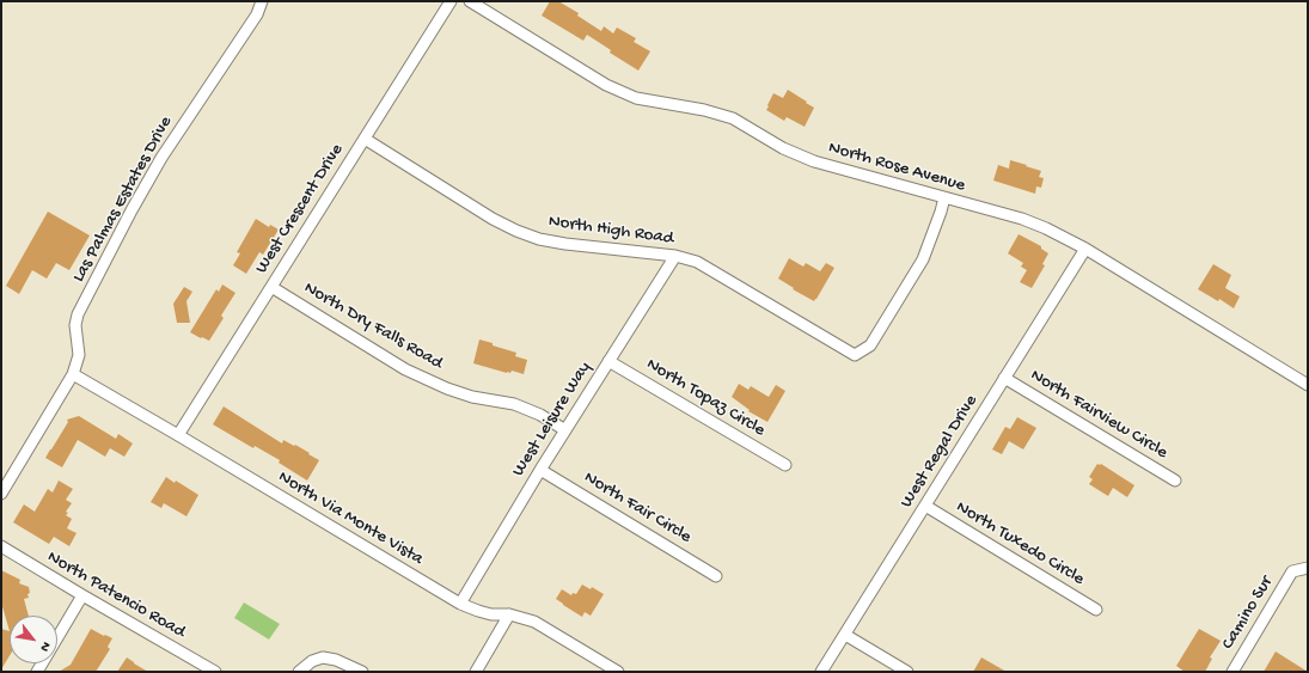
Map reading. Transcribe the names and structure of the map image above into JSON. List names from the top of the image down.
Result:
{
  "streets": {
    "street": [
      "North Rose Avenue",
      "Las Palmas Estates Drive",
      "West Crescent Drive",
      "North High Road",
      "North Dry Falls Road",
      "North Topaz Circle",
      "North Fairview Circle",
      "West Leisure Way",
      "West Regal Drive",
      "North Fair Circle",
      "North Via Monte Vista",
      "North Tuxedo Circle",
      "North Patencio Road",
      "Camino Sur"
    ]
  },
  "crossings": [
    ["North Rose Avenue", "North High Road"],
    ["North Rose Avenue", "West Regal Drive"],
    ["Las Palmas Estates Drive", "North Via Monte Vista"],
    ["West Crescent Drive", "North High Road"],
    ["West Crescent Drive", "North Dry Falls Road"],
    ["West Crescent Drive", "North Via Monte Vista"],
    ["North High Road", "West Leisure Way"],
    ["North Dry Falls Road", "West Leisure Way"],
    ["North Topaz Circle", "West Leisure Way"],
    ["North Fairview Circle", "West Regal Drive"],
    ["West Leisure Way", "North Fair Circle"],
    ["West Leisure Way", "North Via Monte Vista"],
    ["West Regal Drive", "North Tuxedo Circle"]
  ],
  "north": "bottom right"
}
